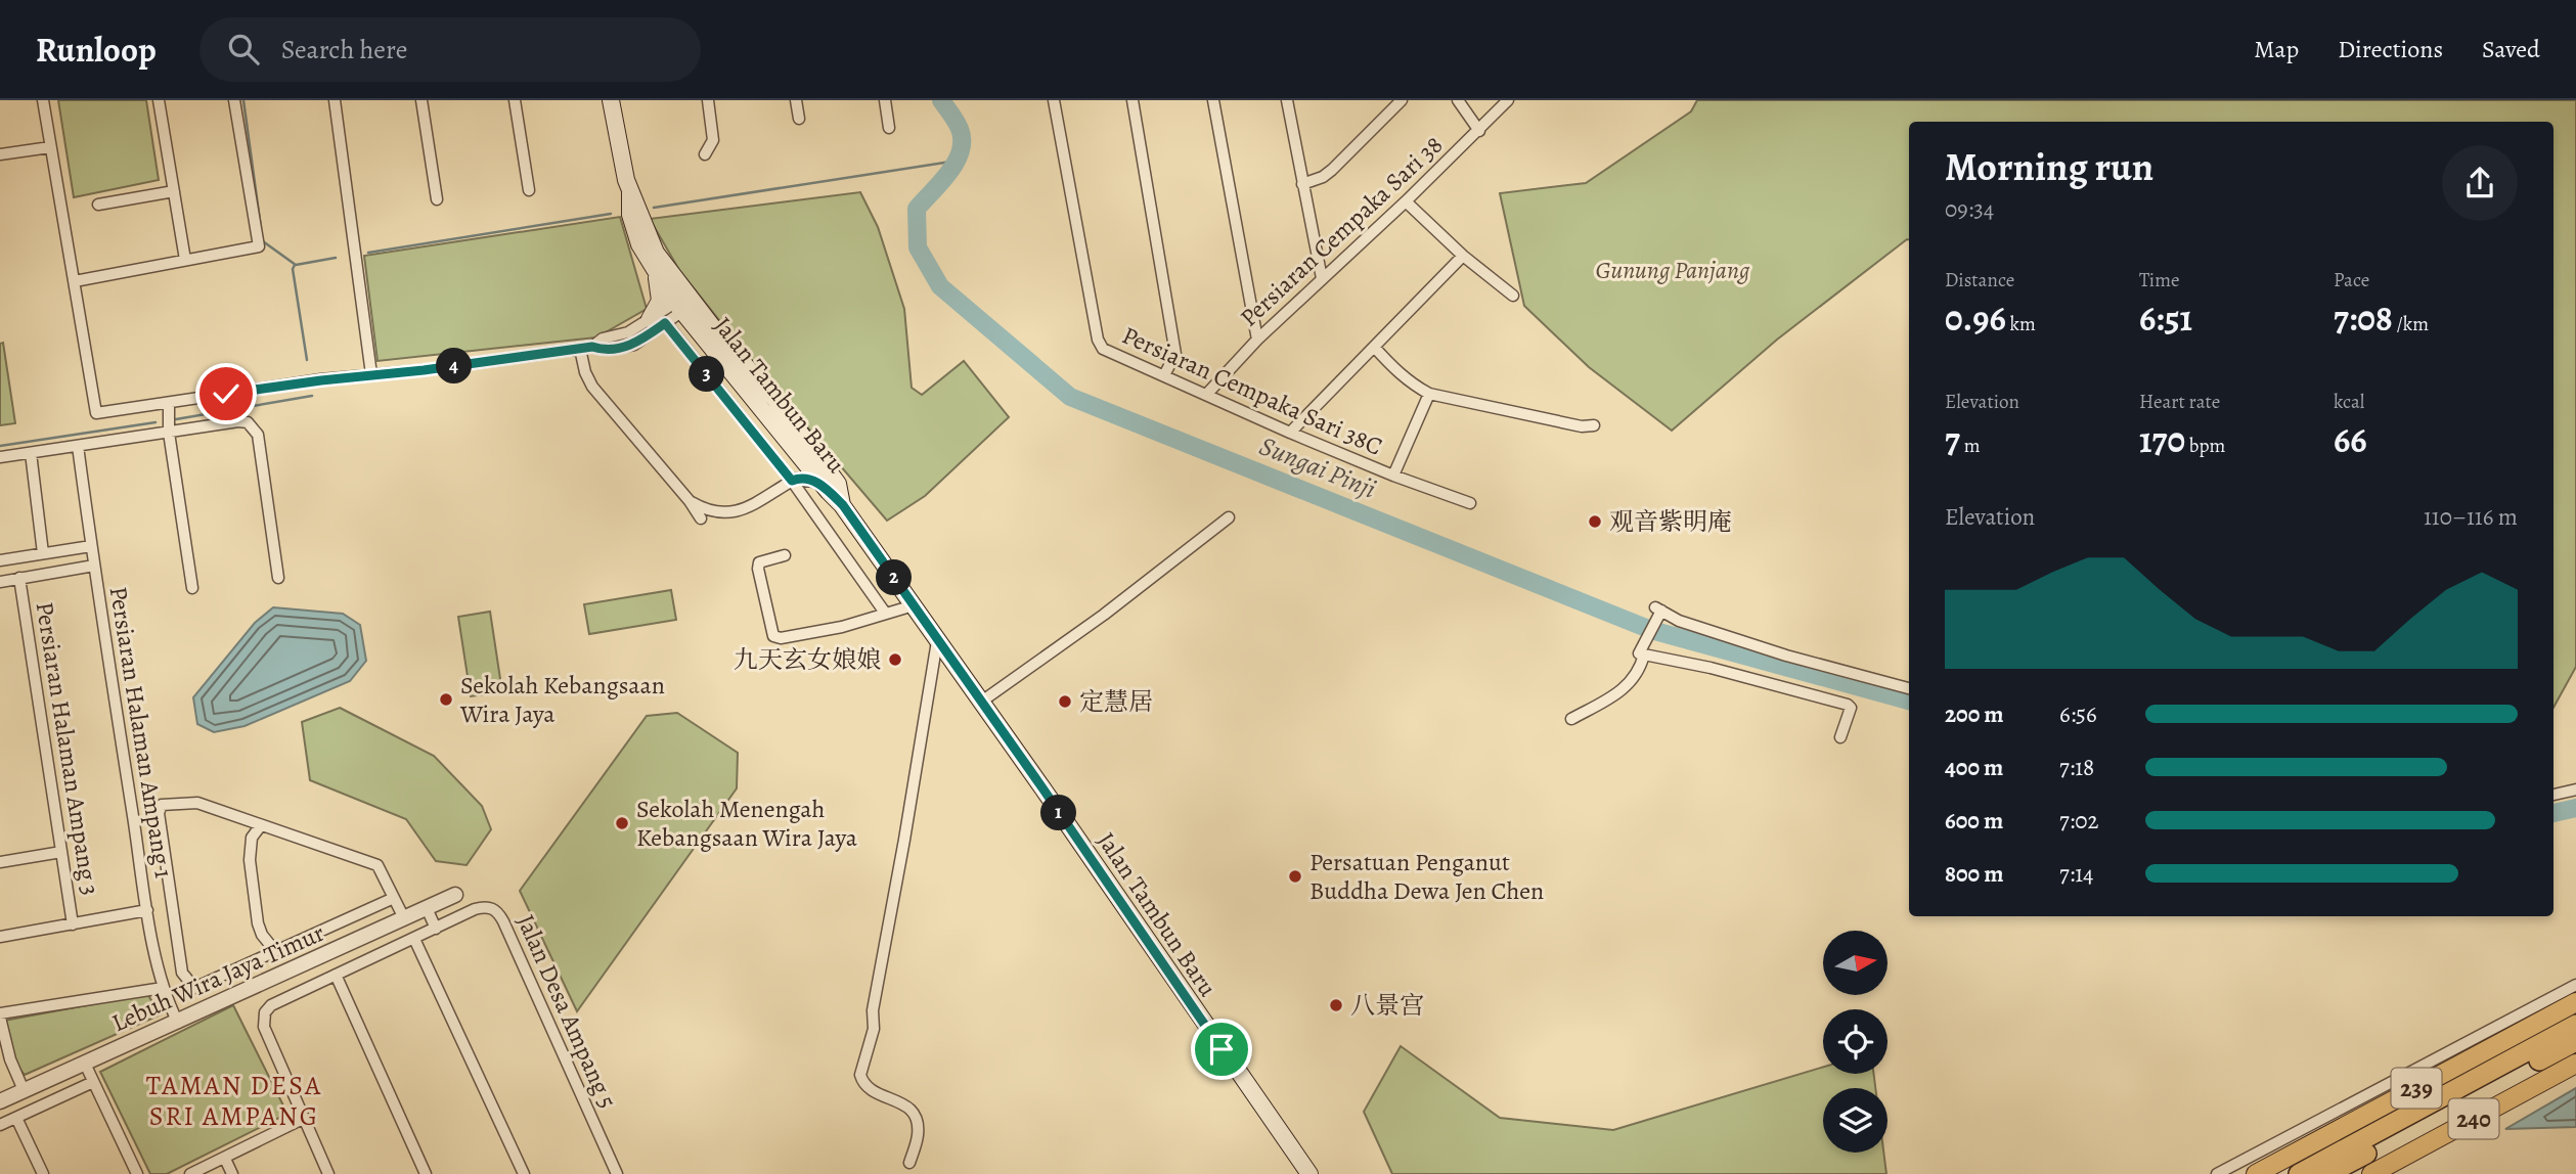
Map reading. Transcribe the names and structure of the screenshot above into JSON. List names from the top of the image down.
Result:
{
  "streets": {
    "main road": ["Jalan Tambun Baru", "239", "240"],
    "street": [
      "Persiaran Cempaka Sari 38",
      "Persiaran Cempaka Sari 38C",
      "Persiaran Halaman Ampang 1",
      "Persiaran Halaman Ampang 3",
      "Lebuh Wira Jaya Timur",
      "Jalan Desa Ampang 5"
    ]
  },
  "crossings": [
    ["Persiaran Cempaka Sari 38", "Persiaran Cempaka Sari 38C"],
    ["Persiaran Halaman Ampang 1", "Lebuh Wira Jaya Timur"]
  ],
  "districts": ["TAMAN DESA SRI AMPANG"],
  "water": ["Sungai Pinji"],
  "parks": ["Gunung Panjang"],
  "places": [
    "观音紫明庵",
    "九天玄女娘娘",
    "Sekolah Kebangsaan Wira Jaya",
    "定慧居",
    "Sekolah Menengah Kebangsaan Wira Jaya",
    "Persatuan Penganut Buddha Dewa Jen Chen",
    "八景宫"
  ],
  "north": "right",
  "page": {
    "header": "Runloop",
    "search": "Search here",
    "nav": ["Map", "Directions", "Saved"],
    "heading": ["Morning run", "09:34"],
    "stats": [
      ["Distance", "0.96 km"],
      ["Time", "6:51"],
      ["Pace", "7:08 /km"],
      ["Elevation", "7 m"],
      ["Heart rate", "170 bpm"],
      ["kcal", "66"]
    ],
    "pins": [
      "4",
      "3",
      "2",
      "1"
    ],
    "chart": ["Elevation", "110–116 m"],
    "list": [
      {
        "name": "200 m",
        "note": "6:56"
      },
      {
        "name": "400 m",
        "note": "7:18"
      },
      {
        "name": "600 m",
        "note": "7:02"
      },
      {
        "name": "800 m",
        "note": "7:14"
      }
    ]
  }
}
